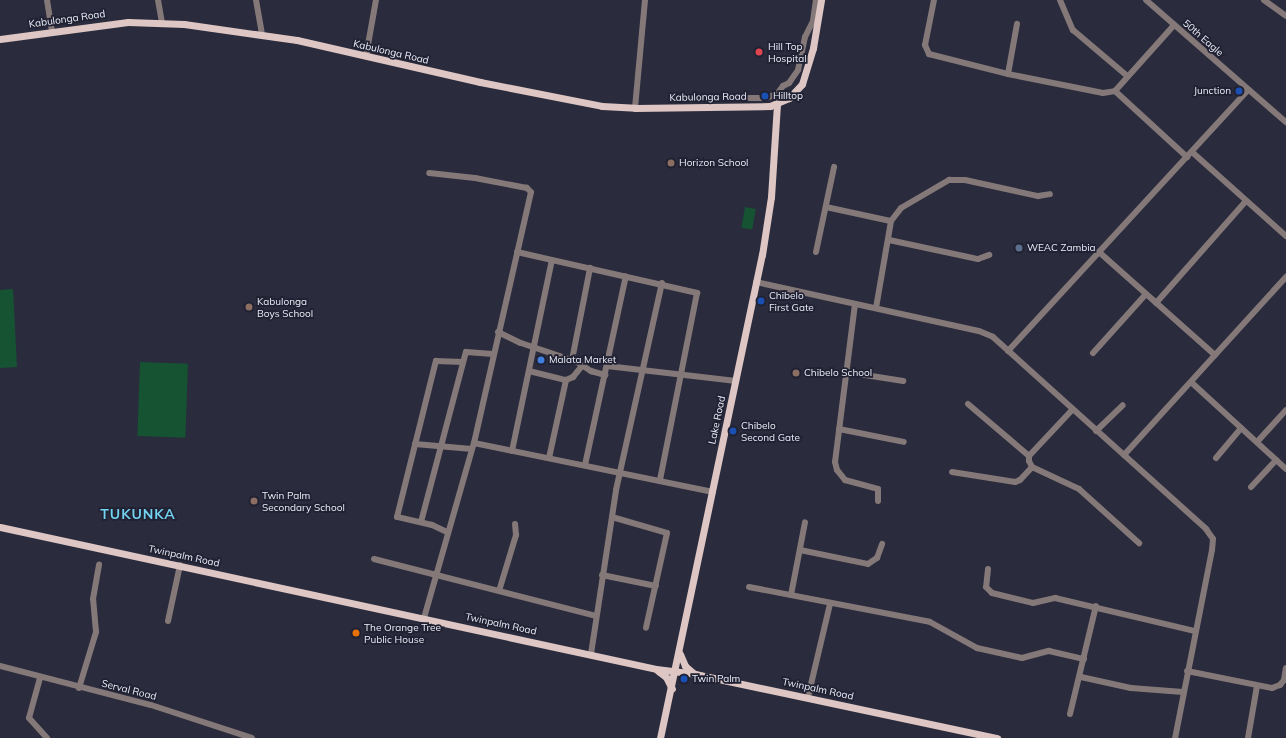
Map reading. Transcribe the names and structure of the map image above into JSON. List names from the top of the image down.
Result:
{
  "streets": {
    "main road": ["Kabulonga Road", "Lake Road", "Twinpalm Road"],
    "street": ["50th Eagle", "Serval Road"]
  },
  "crossings": [
    ["Kabulonga Road", "Lake Road"],
    ["Lake Road", "Twinpalm Road"]
  ],
  "districts": ["TUKUNKA"],
  "places": [
    "Hill Top Hospital",
    "Junction",
    "Hilltop",
    "Horizon School",
    "WEAC Zambia",
    "Chibelo First Gate",
    "Kabulonga Boys School",
    "Malata Market",
    "Chibelo School",
    "Chibelo Second Gate",
    "Twin Palm Secondary School",
    "The Orange Tree Public House",
    "Twin Palm"
  ]
}
